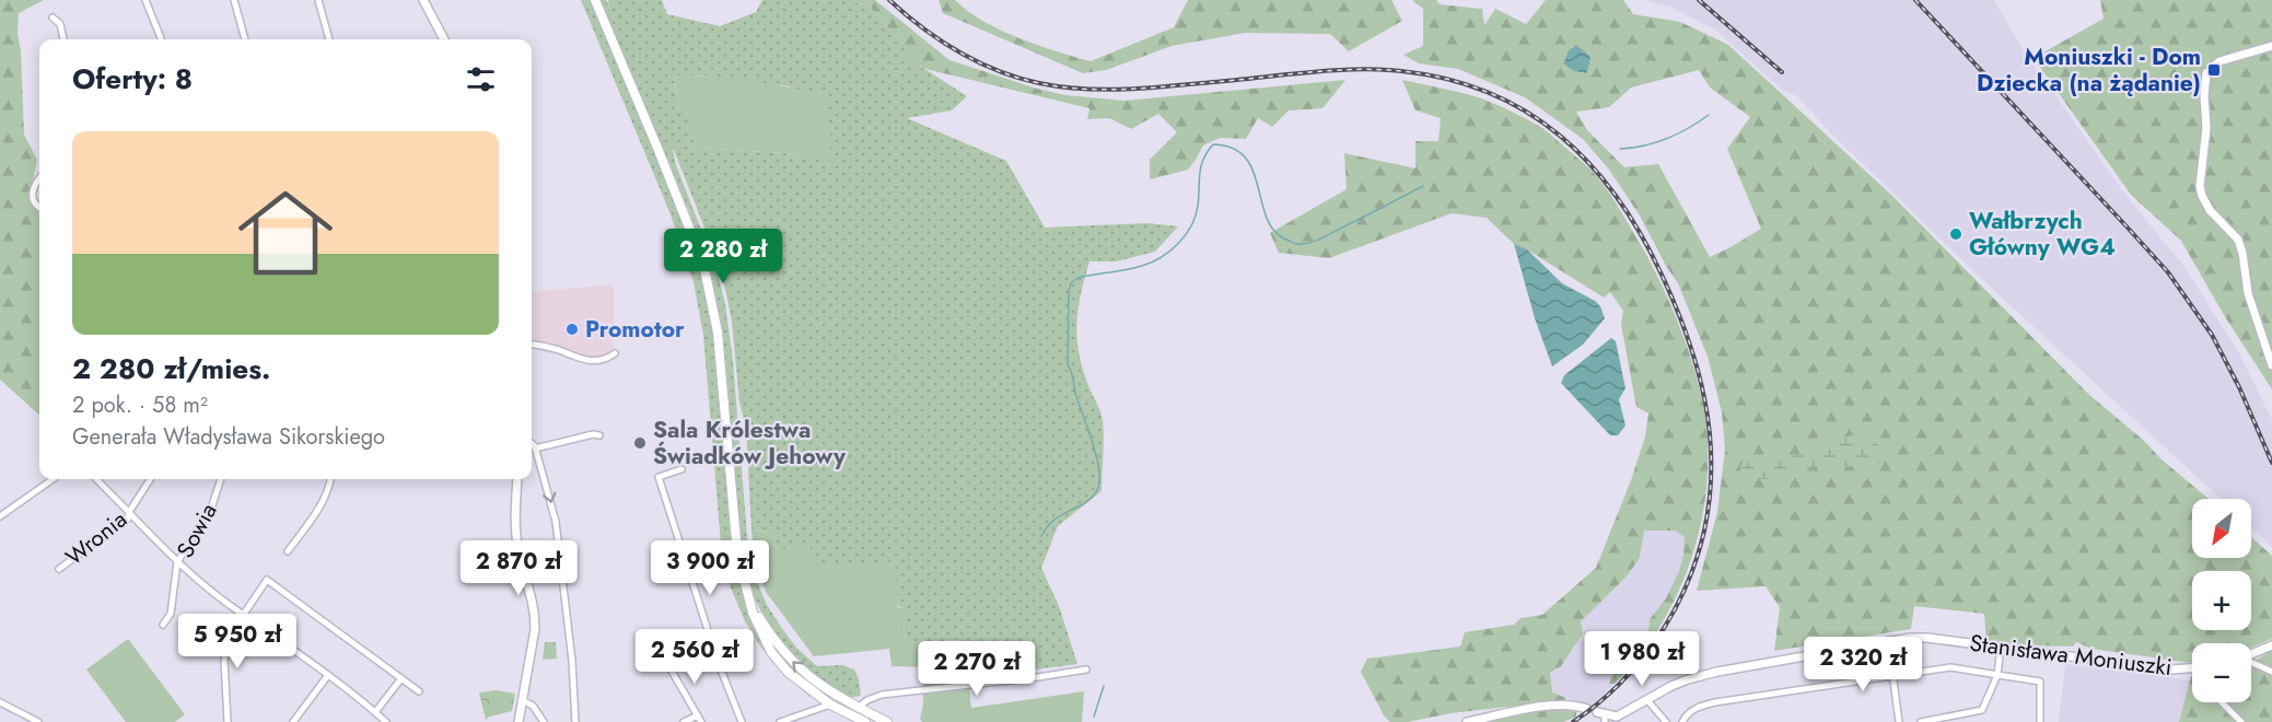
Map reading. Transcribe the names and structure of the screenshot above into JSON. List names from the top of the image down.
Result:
{
  "streets": {
    "street": ["Sowia", "Wronia", "Stanisława Moniuszki"]
  },
  "places": {
    "transit": ["Moniuszki - Dom Dziecka (na żądanie)"],
    "other": ["Wałbrzych Główny WG4", "Promotor", "Sala Królestwa Świadków Jehowy"]
  },
  "north": "bottom left",
  "page": {
    "heading": "Oferty: 8",
    "list": [
      {
        "name": "2 280 zł/mies.",
        "note": "2 pok. · 58 m² · Generała Władysława Sikorskiego"
      }
    ],
    "price": [
      "2 280 zł",
      "2 870 zł",
      "3 900 zł",
      "5 950 zł",
      "2 560 zł",
      "1 980 zł",
      "2 320 zł",
      "2 270 zł"
    ],
    "map_buttons": ["+", "−"]
  }
}
